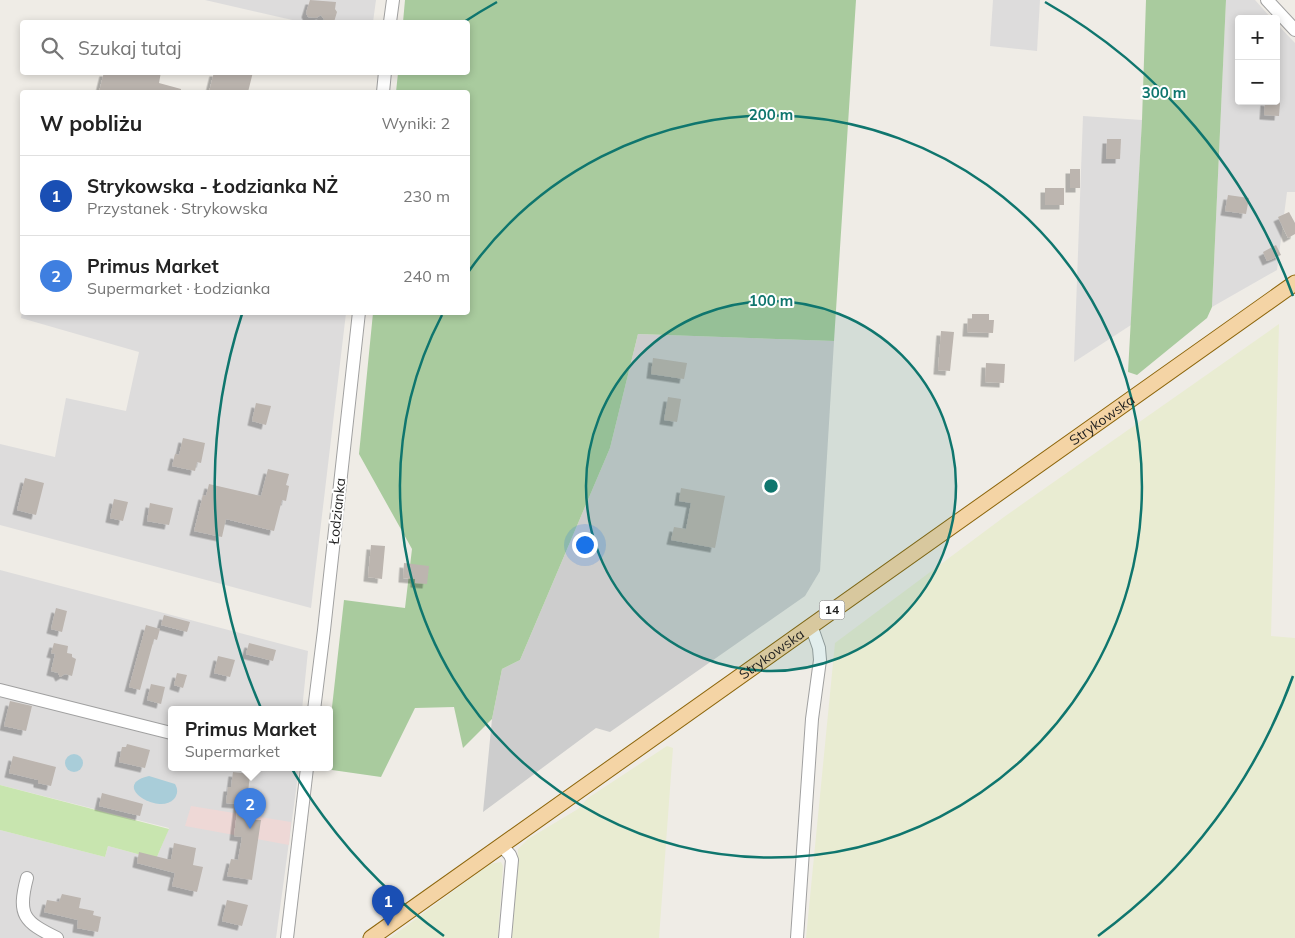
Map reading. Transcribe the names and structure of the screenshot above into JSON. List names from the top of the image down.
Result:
{
  "streets": {
    "main road": ["Strykowska", "14"],
    "street": ["Łodzianka"]
  },
  "page": {
    "map_buttons": ["+", "−"],
    "search": "Szukaj tutaj",
    "heading": ["W pobliżu", "Wyniki: 2"],
    "list": [
      {
        "mark": "1",
        "name": "Strykowska - Łodzianka NŻ",
        "note": "Przystanek · Strykowska",
        "value": "230 m"
      },
      {
        "mark": "2",
        "name": "Primus Market",
        "note": "Supermarket · Łodzianka",
        "value": "240 m"
      }
    ],
    "popup": ["Primus Market", "Supermarket"],
    "pins": ["2", "1"]
  },
  "rings": ["300 m", "200 m", "100 m"]
}
